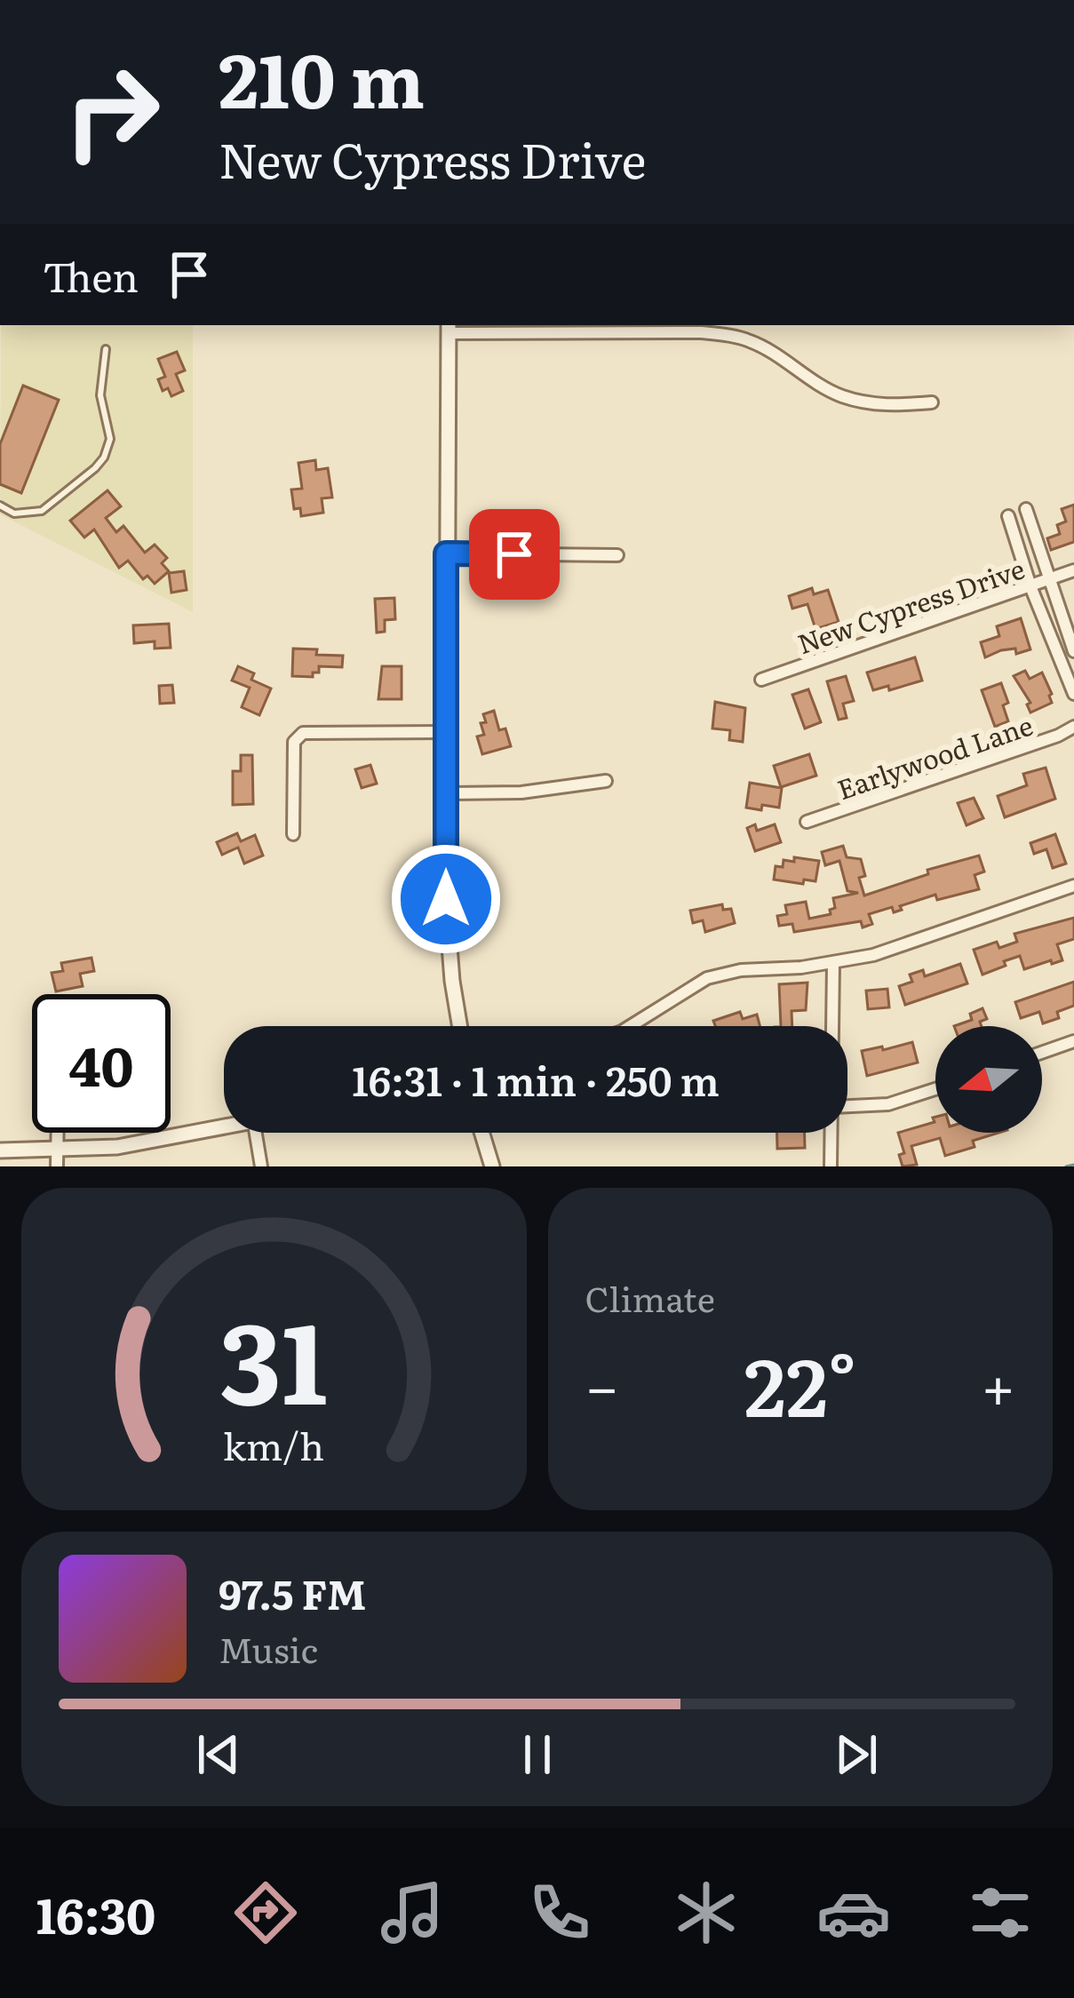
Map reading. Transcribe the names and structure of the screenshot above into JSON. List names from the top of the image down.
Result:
{
  "streets": {
    "street": ["New Cypress Drive", "Earlywood Lane"]
  },
  "north": "left",
  "page": {
    "turn": ["210 m", "New Cypress Drive"],
    "then": "Then",
    "limit": "40",
    "trip": "16:31 · 1 min · 250 m",
    "tile": "Climate",
    "heat": ["−", "22°", "+"],
    "song": ["97.5 FM", "Music"],
    "tabs": "16:30",
    "gauge": ["31", "km/h"]
  }
}
